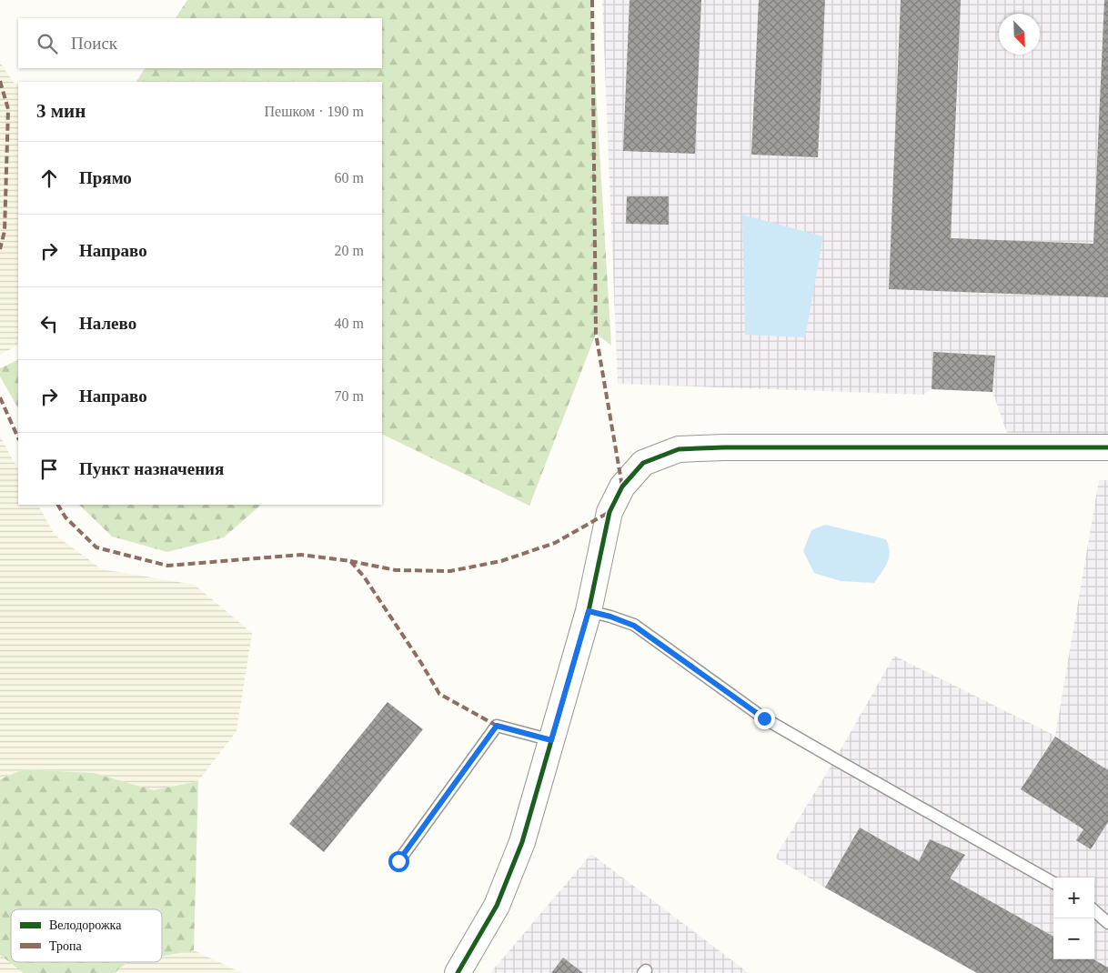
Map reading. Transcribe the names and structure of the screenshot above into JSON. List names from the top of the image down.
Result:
{
  "legend": ["Велодорожка", "Тропа"],
  "north": "bottom right",
  "page": {
    "search": "Поиск",
    "heading": ["3 мин", "Пешком · 190 m"],
    "list": [
      ["Прямо", "60 m"],
      ["Направо", "20 m"],
      ["Налево", "40 m"],
      ["Направо", "70 m"],
      "Пункт назначения"
    ],
    "map_buttons": ["+", "−"]
  }
}
